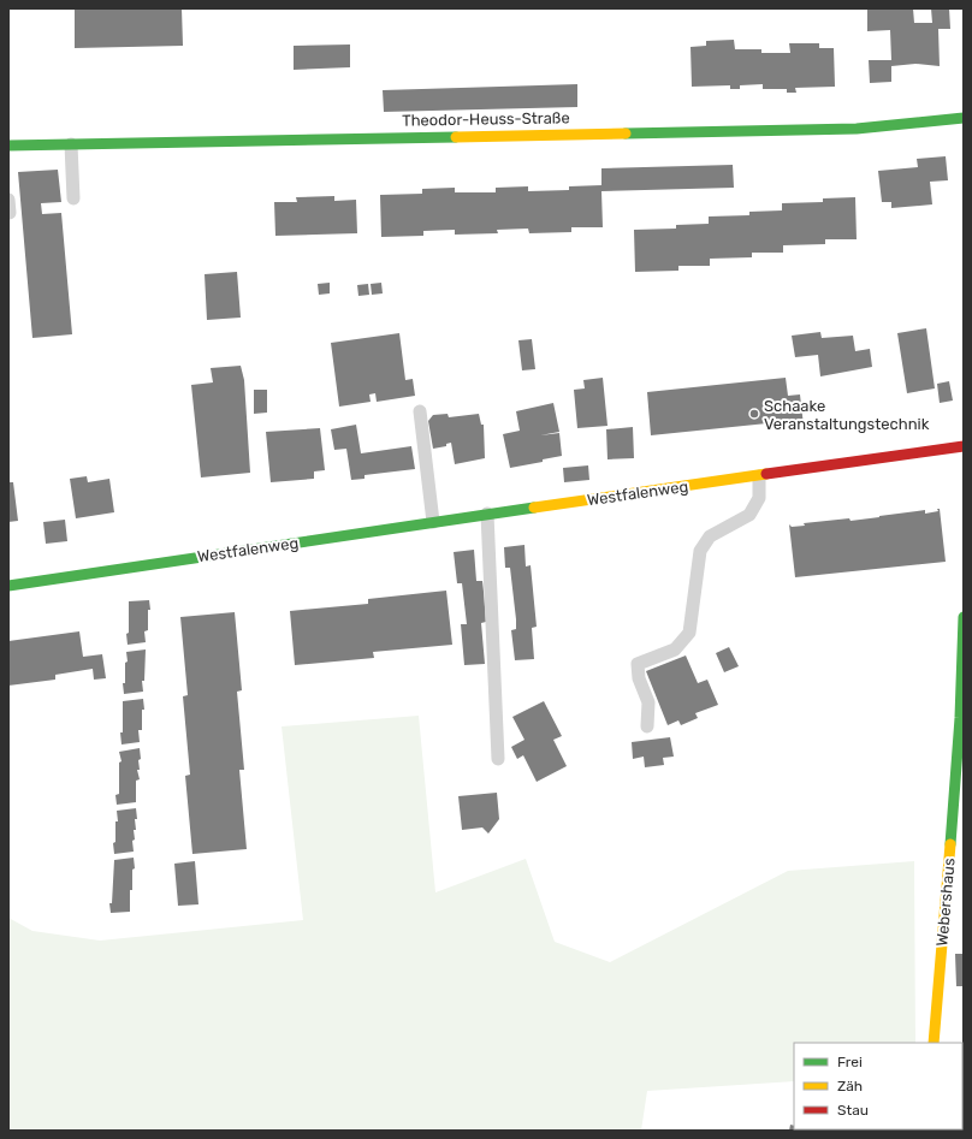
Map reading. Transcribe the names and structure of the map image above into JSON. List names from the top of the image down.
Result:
{
  "streets": {
    "street": ["Theodor-Heuss-Straße", "Westfalenweg", "Webershaus"]
  },
  "places": ["Schaake Veranstaltungstechnik"],
  "legend": ["Frei", "Zäh", "Stau"]
}
